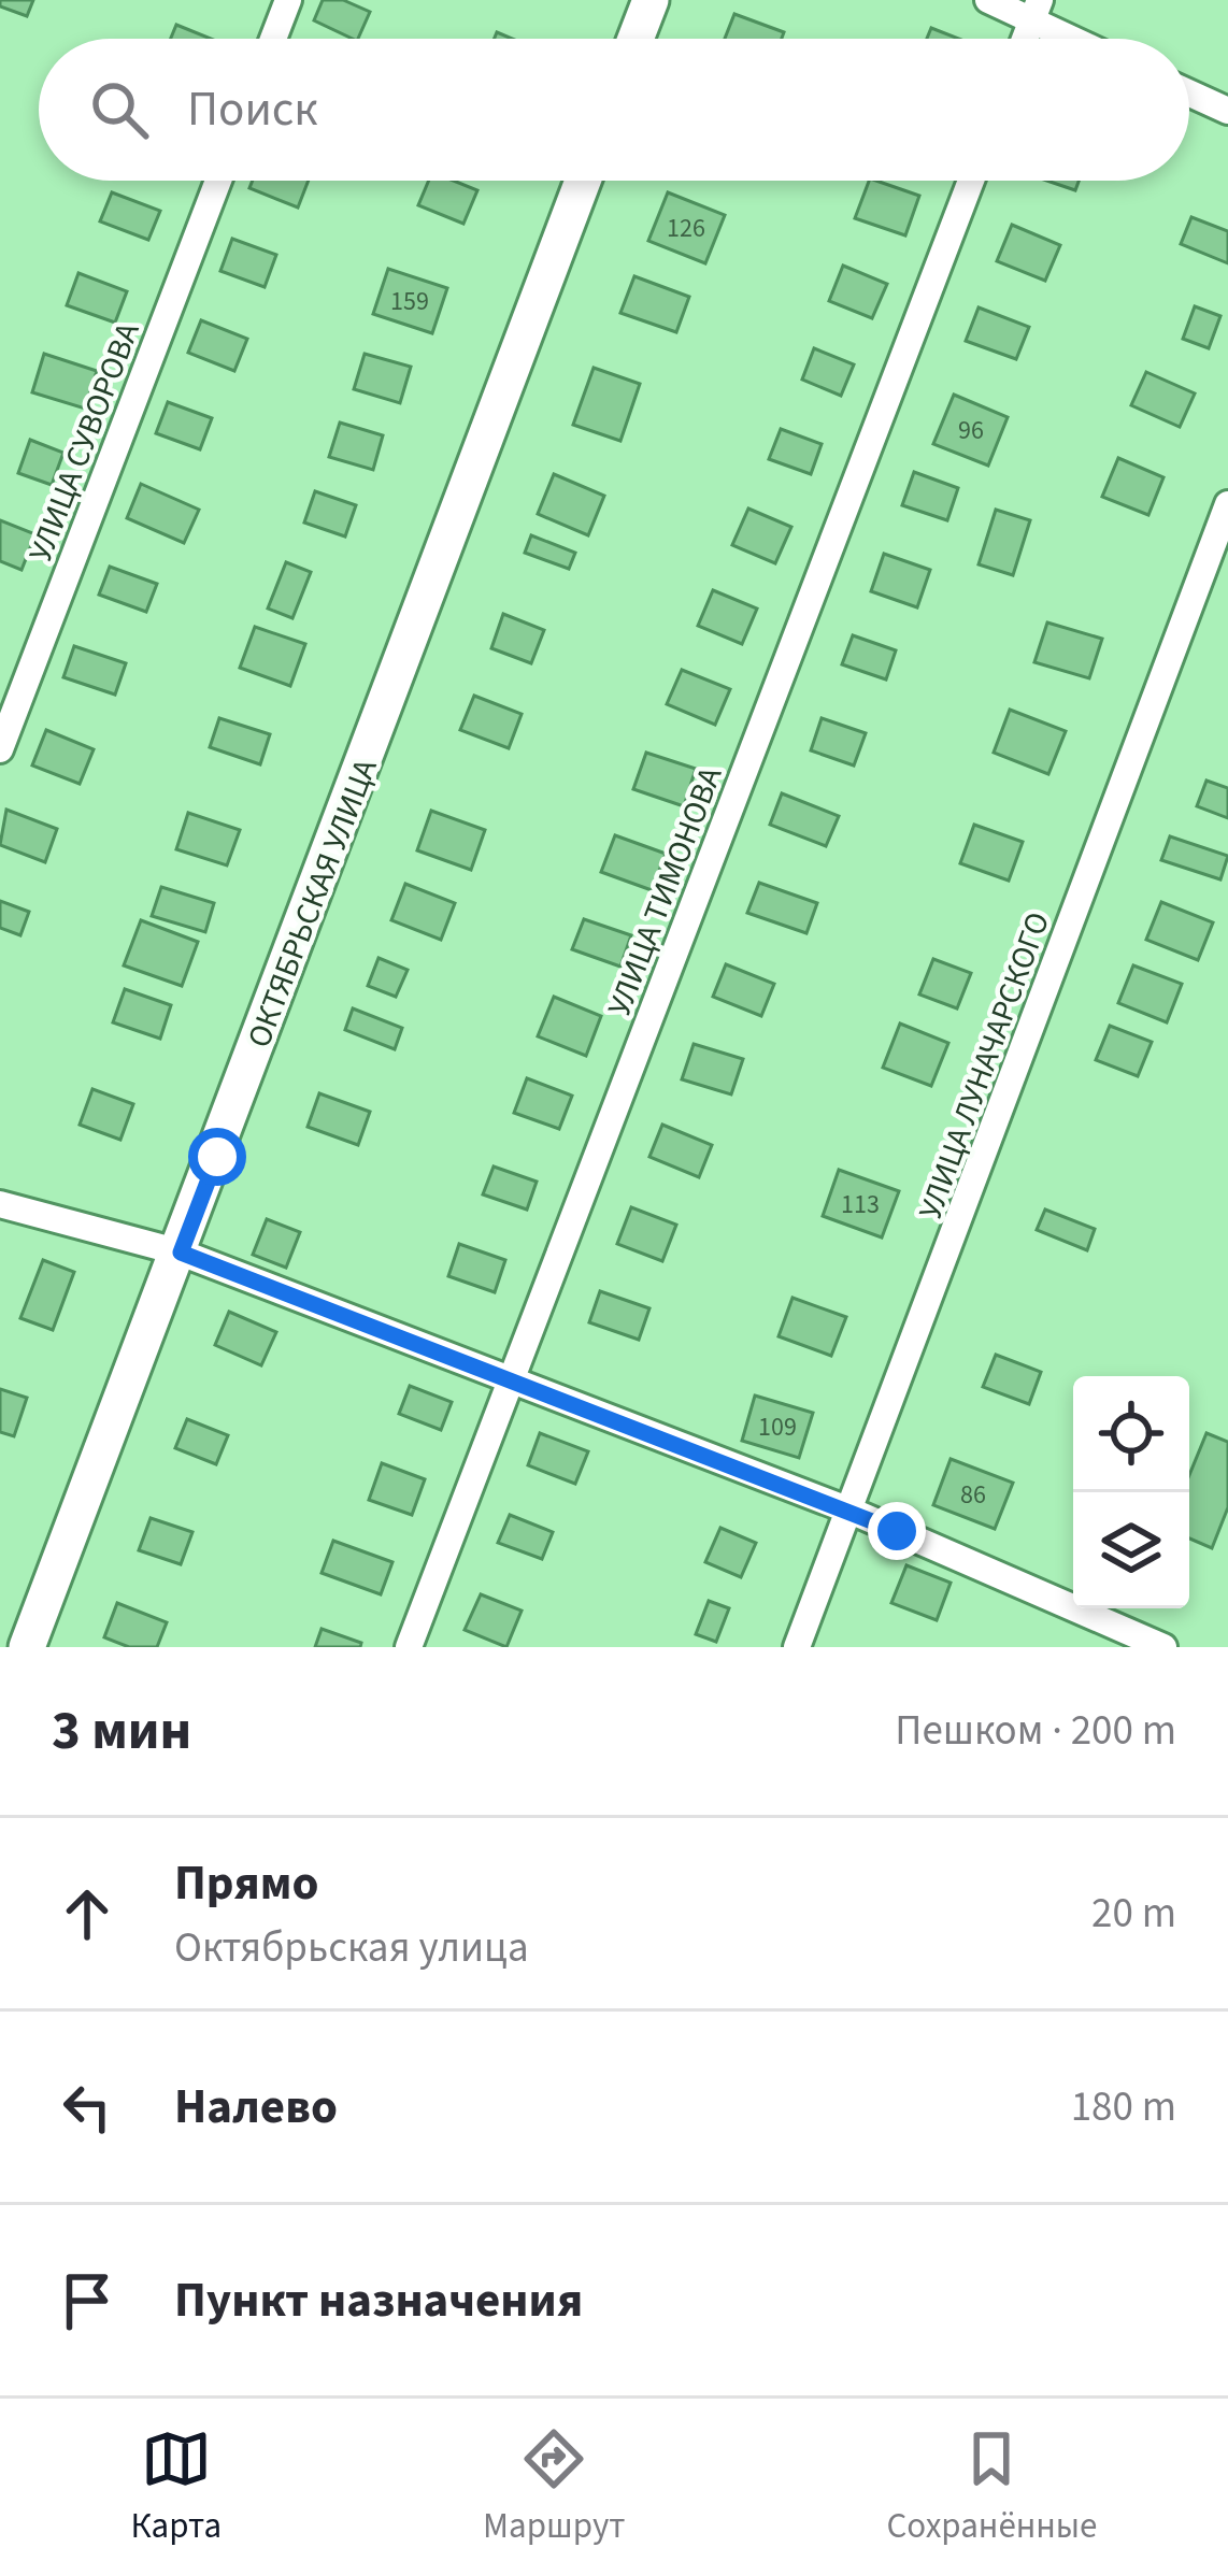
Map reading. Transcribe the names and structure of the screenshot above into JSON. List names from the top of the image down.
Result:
{
  "streets": {
    "street": [
      "УЛИЦА СУВОРОВА",
      "УЛИЦА ТИМОНОВА",
      "ОКТЯБРЬСКАЯ УЛИЦА",
      "УЛИЦА ЛУНАЧАРСКОГО"
    ]
  },
  "house_numbers": [
    "126",
    "159",
    "96",
    "113",
    "109",
    "86"
  ],
  "page": {
    "search": "Поиск",
    "heading": ["3 мин", "Пешком · 200 m"],
    "list": [
      ["Прямо", "Октябрьская улица", "20 m"],
      ["Налево", "180 m"],
      "Пункт назначения"
    ],
    "nav": ["Карта", "Маршрут", "Сохранённые"]
  }
}
